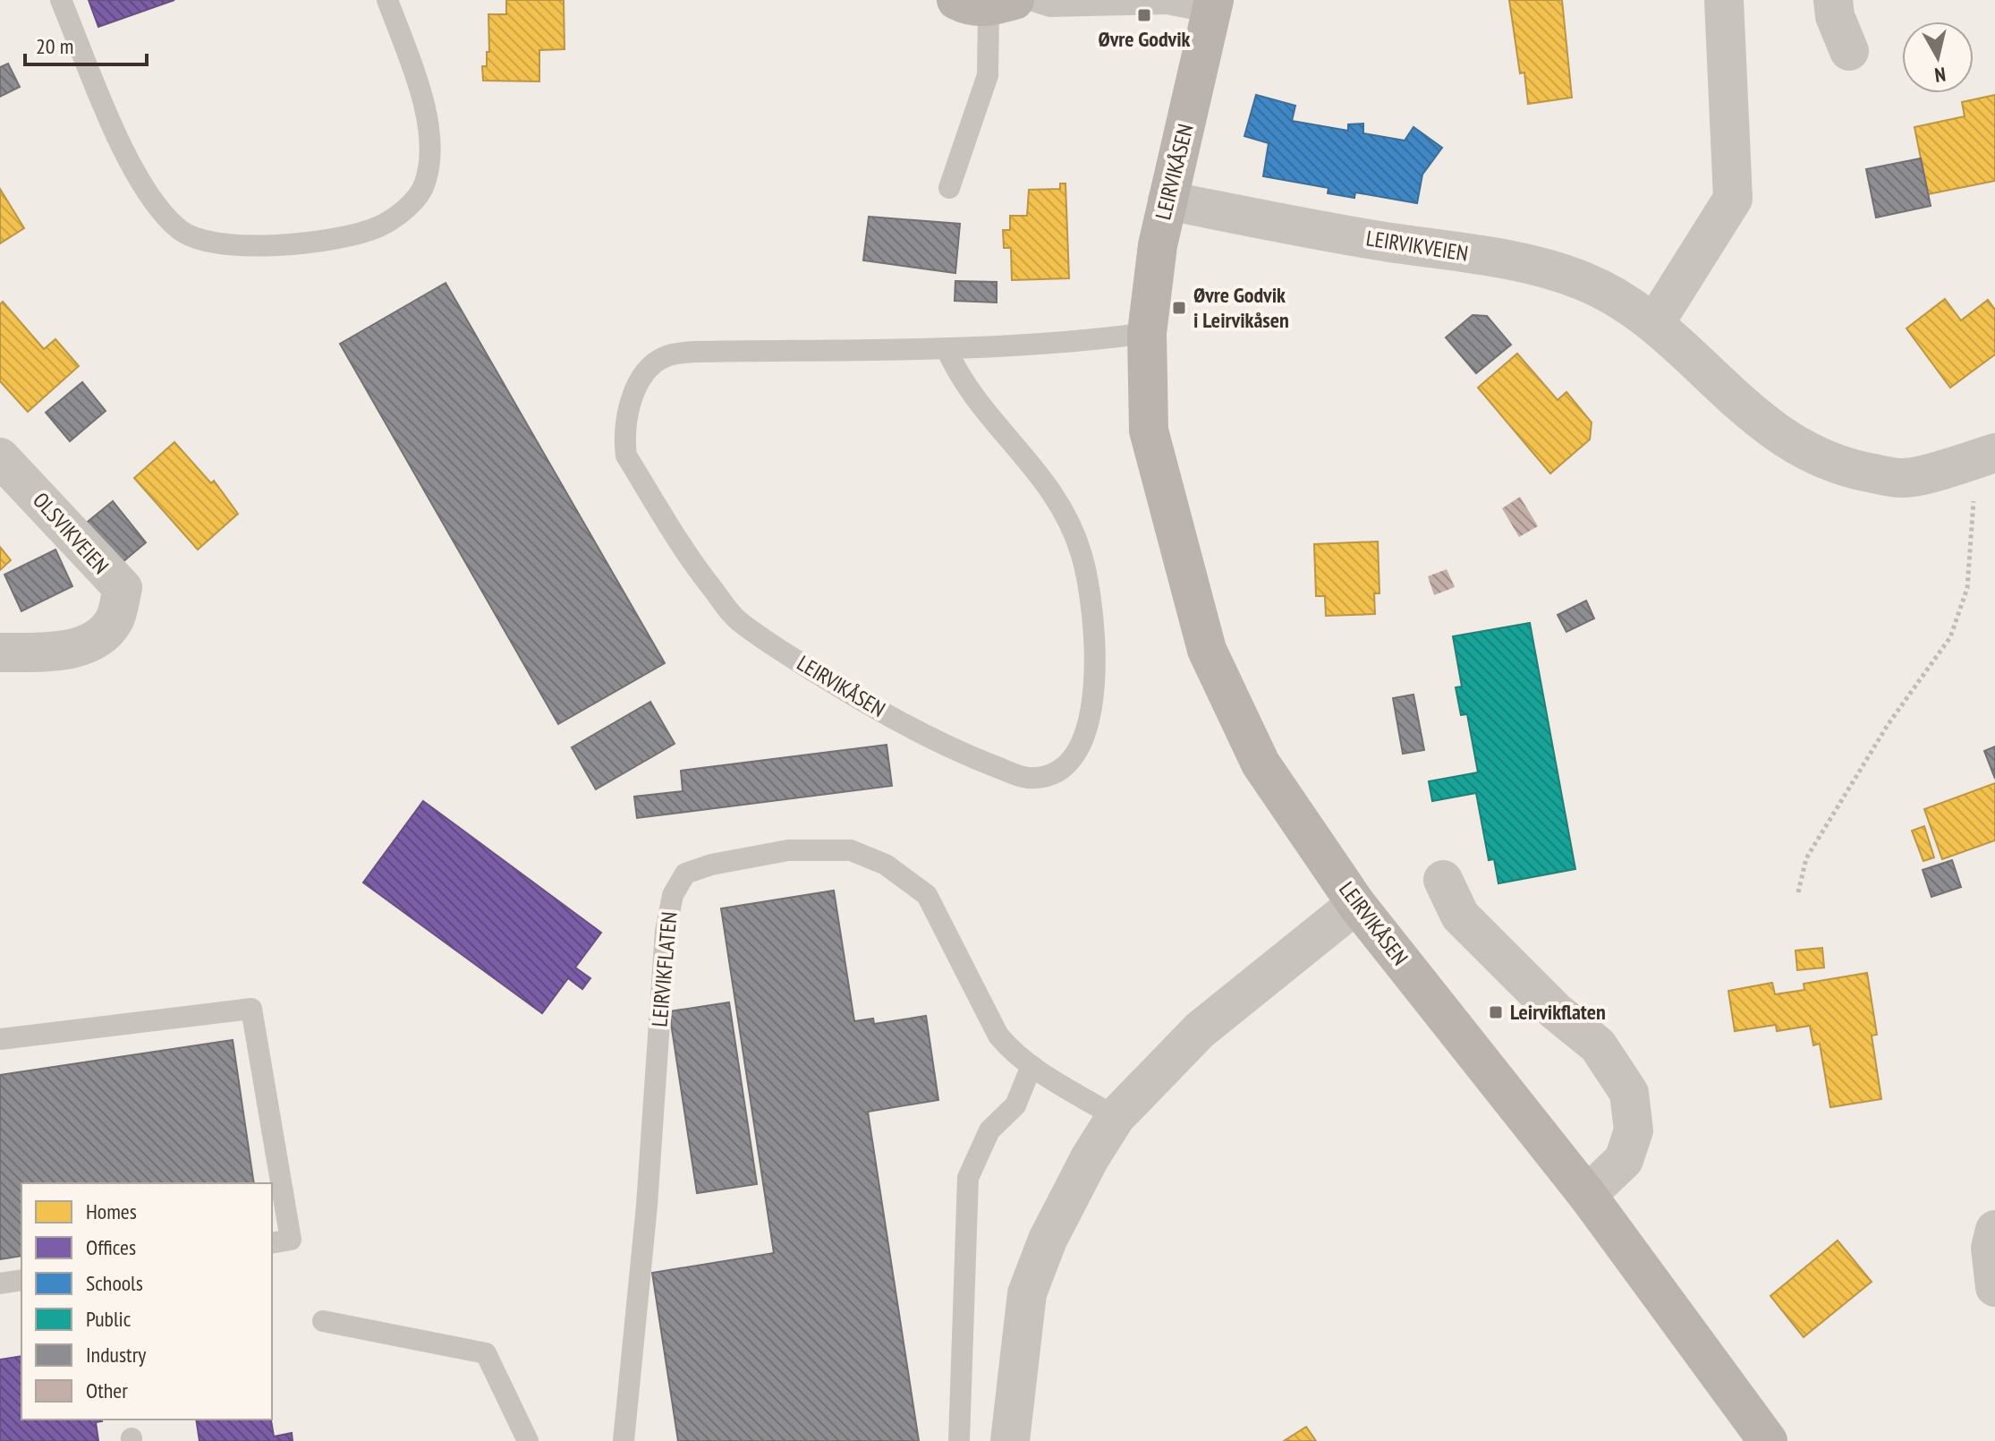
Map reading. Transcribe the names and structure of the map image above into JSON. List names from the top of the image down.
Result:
{
  "streets": {
    "main road": ["LEIRVIKÅSEN"],
    "street": ["LEIRVIKVEIEN", "OLSVIKVEIEN"],
    "lane": ["LEIRVIKFLATEN"]
  },
  "crossings": [
    ["LEIRVIKÅSEN", "LEIRVIKVEIEN"]
  ],
  "places": {
    "transit": ["Øvre Godvik", "Øvre Godvik i Leirvikåsen", "Leirvikflaten"]
  },
  "legend": [
    "Homes",
    "Offices",
    "Schools",
    "Public",
    "Industry",
    "Other"
  ],
  "scale_bar": "20 m",
  "north": "bottom"
}
